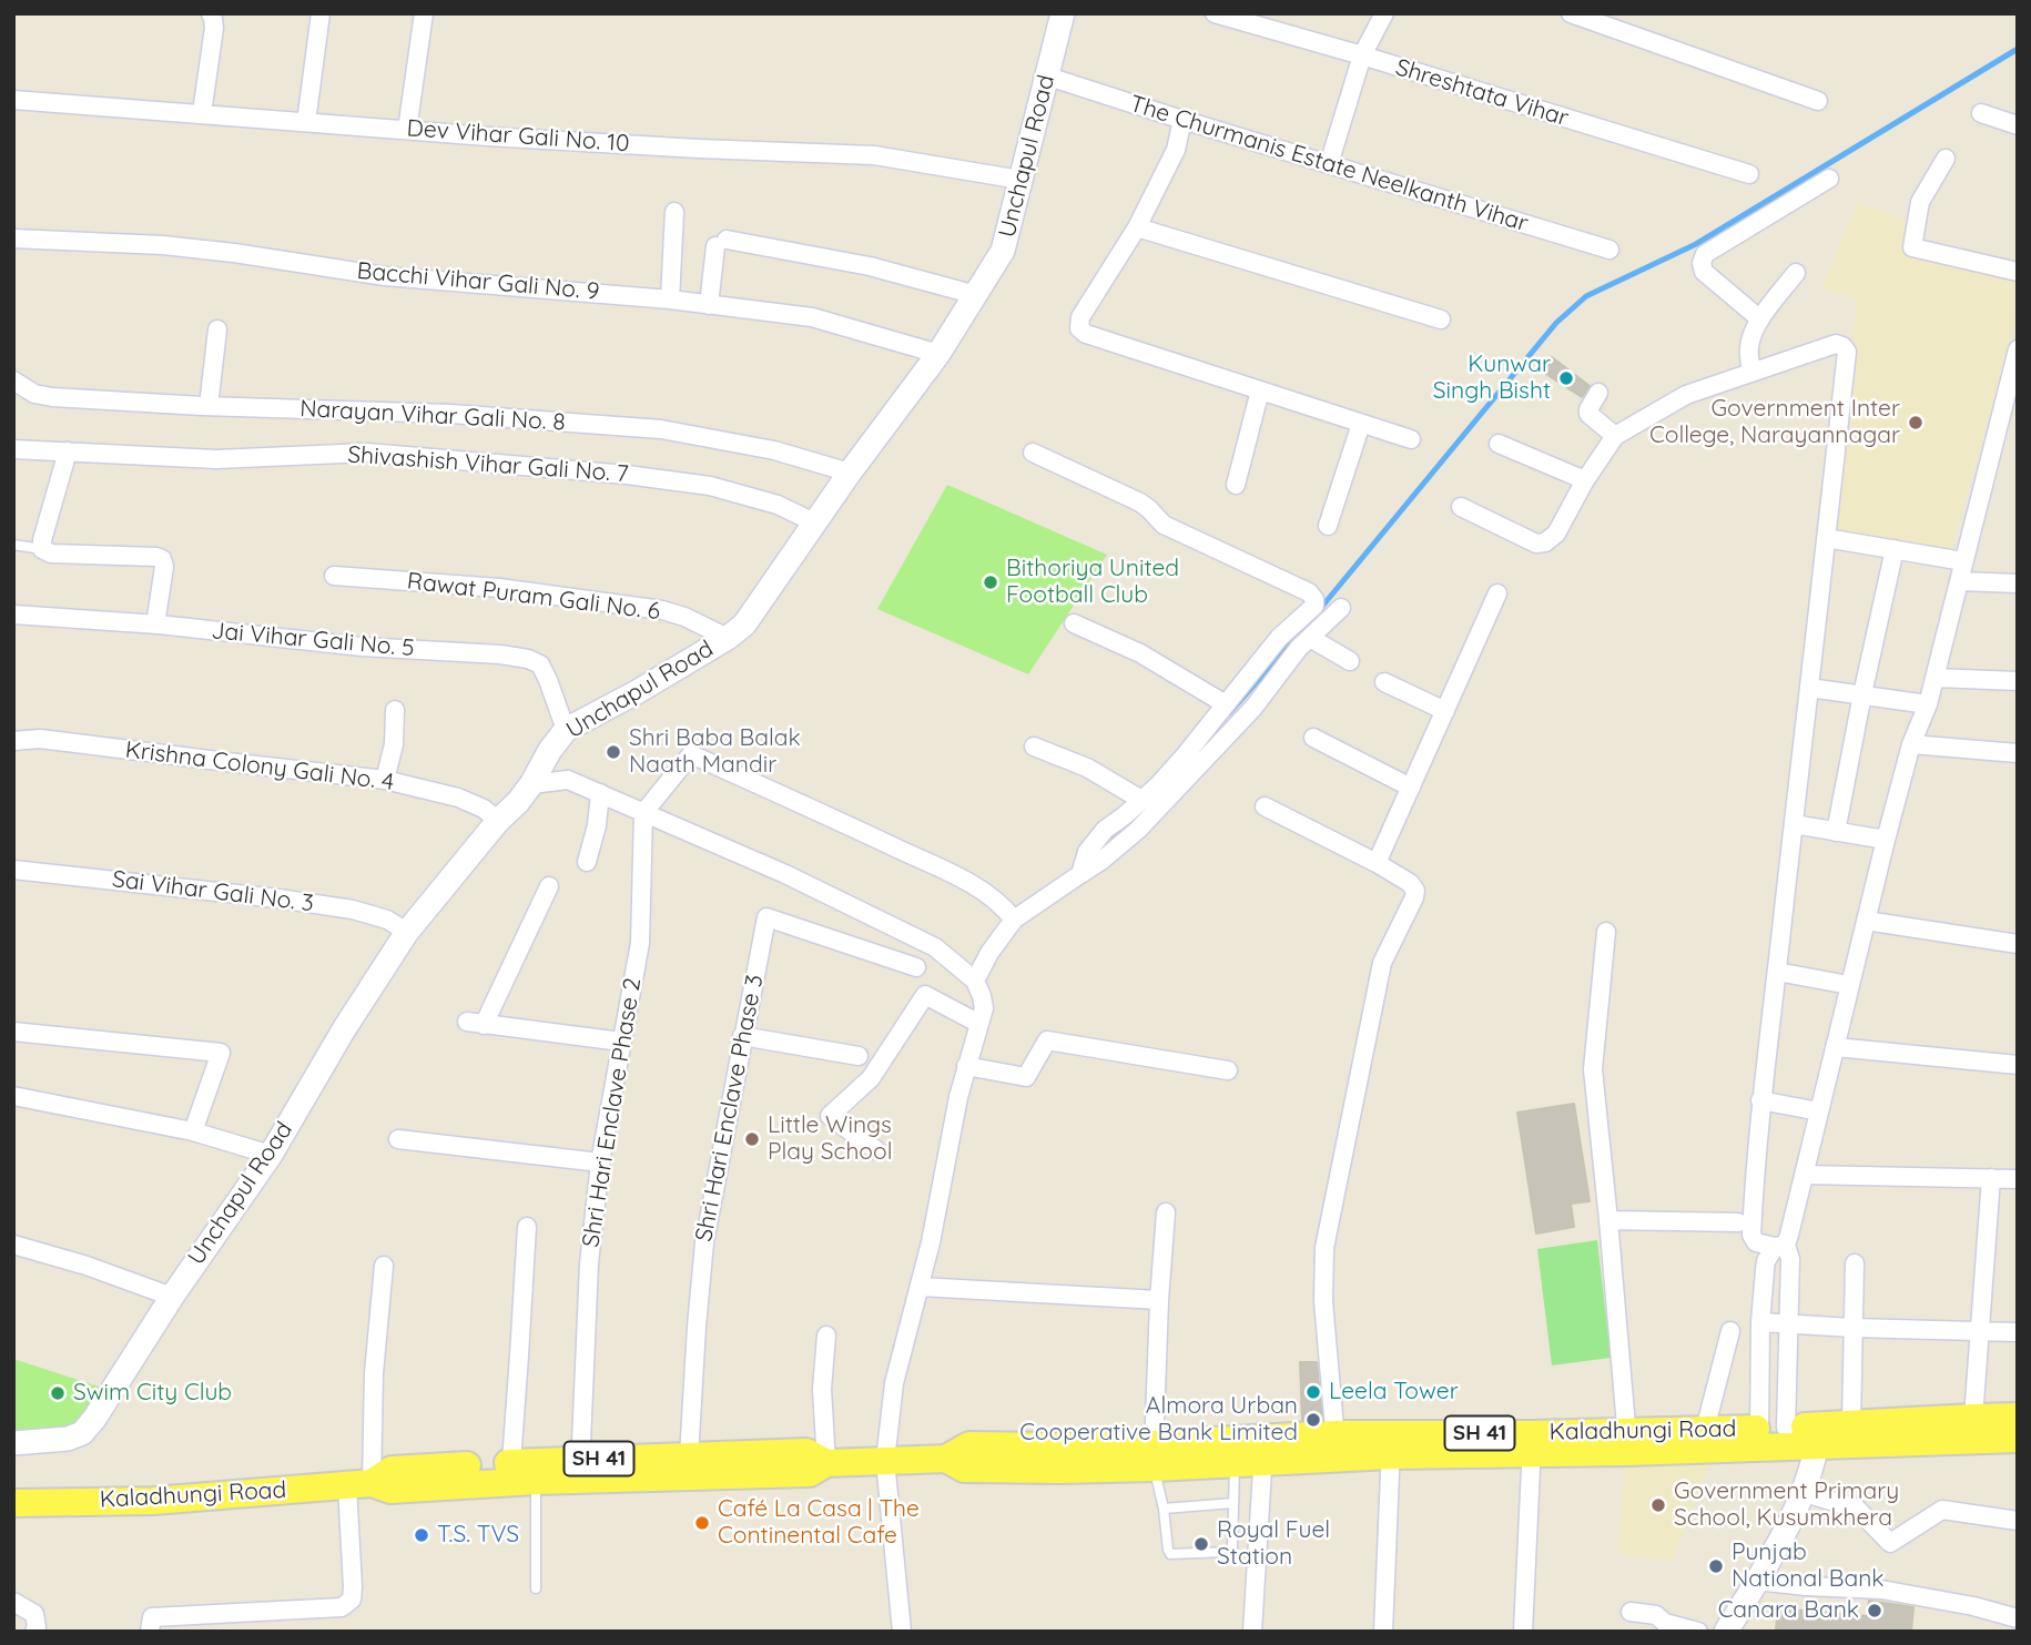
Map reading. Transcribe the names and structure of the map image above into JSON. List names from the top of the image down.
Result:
{
  "streets": {
    "main road": ["Kaladhungi Road", "SH 41"],
    "street": [
      "Shreshtata Vihar",
      "Dev Vihar Gali No. 10",
      "Unchapul Road",
      "The Churmanis Estate Neelkanth Vihar",
      "Bacchi Vihar Gali No. 9",
      "Narayan Vihar Gali No. 8",
      "Shivashish Vihar Gali No. 7",
      "Rawat Puram Gali No. 6",
      "Jai Vihar Gali No. 5",
      "Krishna Colony Gali No. 4",
      "Sai Vihar Gali No. 3",
      "Shri Hari Enclave Phase 3",
      "Shri Hari Enclave Phase 2"
    ]
  },
  "crossings": [
    ["Dev Vihar Gali No. 10", "Unchapul Road"],
    ["Unchapul Road", "The Churmanis Estate Neelkanth Vihar"],
    ["Unchapul Road", "Bacchi Vihar Gali No. 9"],
    ["Unchapul Road", "Narayan Vihar Gali No. 8"],
    ["Unchapul Road", "Shivashish Vihar Gali No. 7"],
    ["Unchapul Road", "Rawat Puram Gali No. 6"],
    ["Unchapul Road", "Jai Vihar Gali No. 5"],
    ["Unchapul Road", "Krishna Colony Gali No. 4"],
    ["Unchapul Road", "Sai Vihar Gali No. 3"],
    ["Shri Hari Enclave Phase 3", "Kaladhungi Road"],
    ["Shri Hari Enclave Phase 2", "Kaladhungi Road"]
  ],
  "places": [
    "Kunwar Singh Bisht",
    "Government Inter College, Narayannagar",
    "Bithoriya United Football Club",
    "Shri Baba Balak Naath Mandir",
    "Little Wings Play School",
    "Leela Tower",
    "Swim City Club",
    "Almora Urban Cooperative Bank Limited",
    "Government Primary School, Kusumkhera",
    "Café La Casa | The Continental Cafe",
    "T.S. TVS",
    "Royal Fuel Station",
    "Punjab National Bank",
    "Canara Bank"
  ]
}
